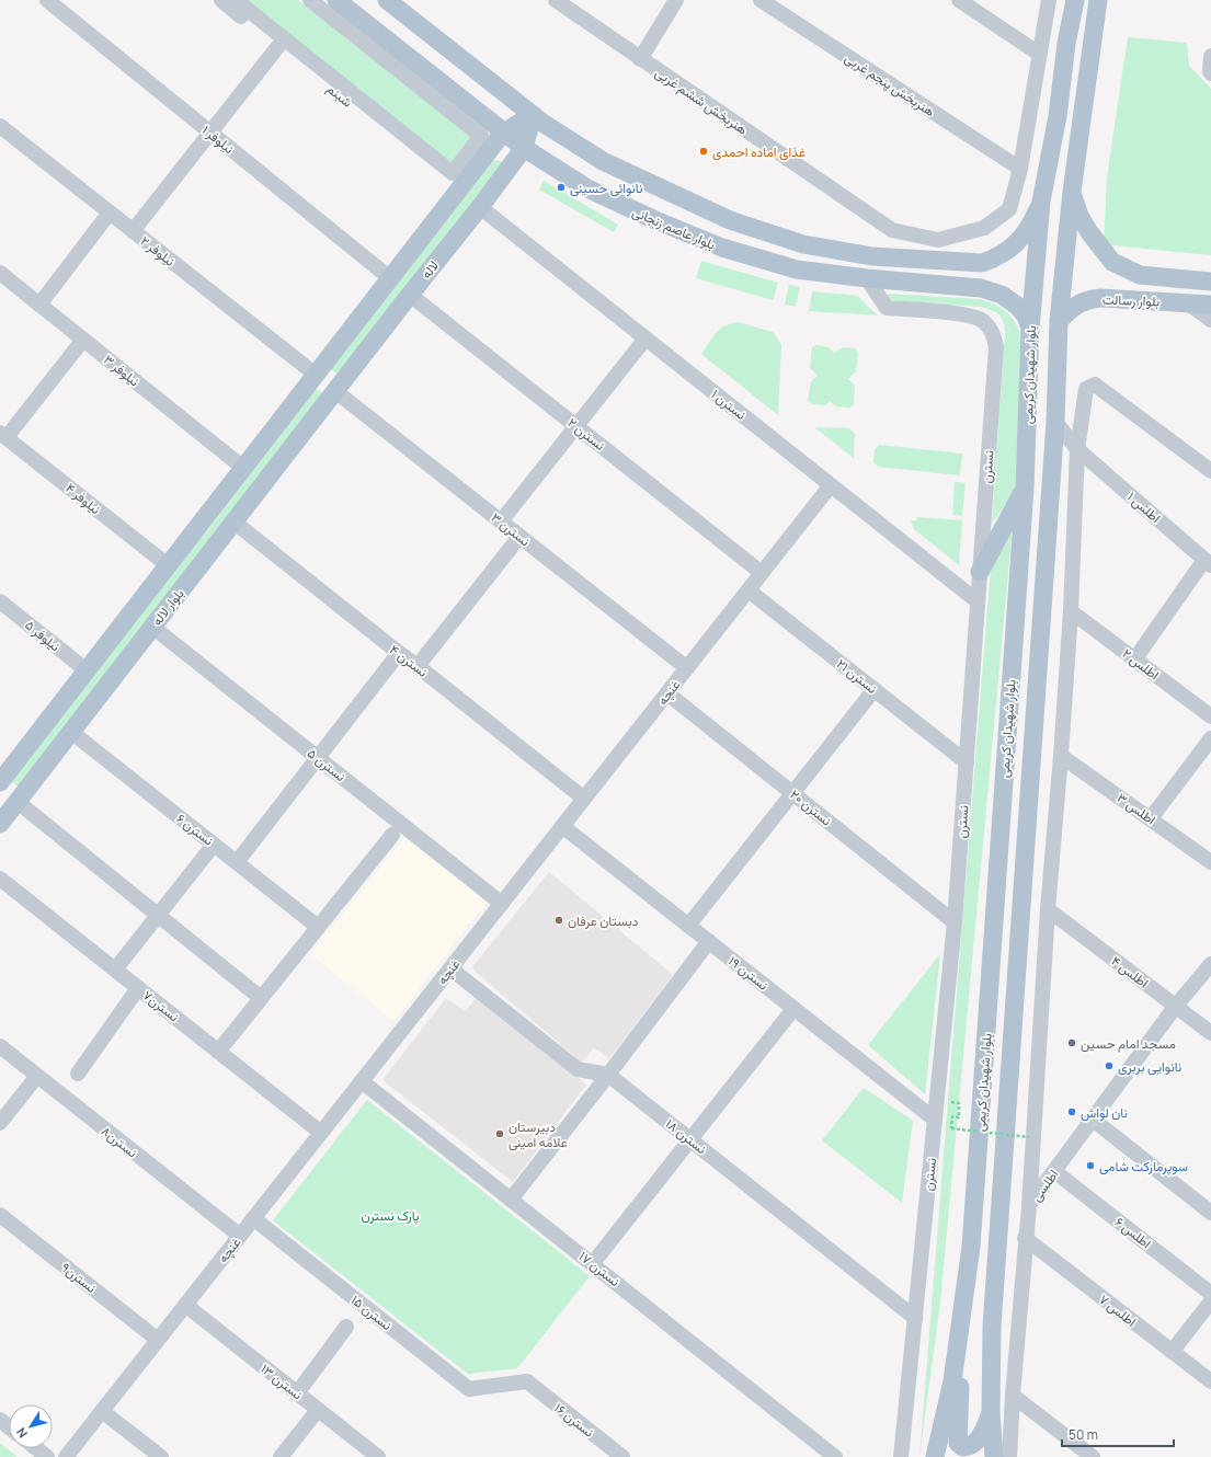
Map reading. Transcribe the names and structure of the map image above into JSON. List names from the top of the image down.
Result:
{
  "streets": {
    "main road": [
      "بلوار عاصم زنجانی",
      "لاله",
      "بلوار رسالت",
      "بلوار شهیدان کریمی",
      "بلوار لاله"
    ],
    "street": [
      "هنربخش پنجم غربی",
      "شبنم",
      "هنربخش ششم غربی",
      "نیلوفر ۱",
      "نیلوفر ۲",
      "نیلوفر ۳",
      "نسترن ۱",
      "نسترن ۲",
      "نسترن",
      "نیلوفر ۴",
      "اطلس ۱",
      "نسترن ۳",
      "نیلوفر ۵",
      "نسترن ۴",
      "اطلس ۲",
      "نسترن ۲۱",
      "غنچه",
      "نسترن ۵",
      "نسترن ۲۰",
      "اطلس ۳",
      "نسترن ۶",
      "اطلس ۴",
      "نسترن ۱۹",
      "نسترن۷",
      "نسترن ۱۸",
      "نسترن۸",
      "اطلسی",
      "اطلس ۶",
      "نسترن ۱۷",
      "نسترن۹",
      "اطلس ۷",
      "نسترن ۱۵",
      "نسترن ۱۳",
      "نسترن ۱۶"
    ]
  },
  "crossings": [
    ["هنربخش پنجم غربی", "هنربخش ششم غربی"],
    ["شبنم", "لاله"],
    ["نیلوفر ۱", "لاله"],
    ["بلوار عاصم زنجانی", "لاله"],
    ["بلوار عاصم زنجانی", "بلوار شهیدان کریمی"],
    ["بلوار عاصم زنجانی", "نسترن"],
    ["نیلوفر ۲", "لاله"],
    ["نیلوفر ۲", "بلوار لاله"],
    ["لاله", "نسترن ۱"],
    ["لاله", "نسترن ۲"],
    ["لاله", "نسترن ۳"],
    ["لاله", "بلوار لاله"],
    ["بلوار رسالت", "بلوار شهیدان کریمی"],
    ["نیلوفر ۳", "بلوار لاله"],
    ["بلوار شهیدان کریمی", "اطلس ۱"],
    ["نسترن ۱", "نسترن"],
    ["نسترن ۱", "غنچه"],
    ["نسترن ۲", "غنچه"],
    ["نسترن", "نسترن ۲۱"],
    ["نسترن", "نسترن ۲۰"],
    ["نسترن", "نسترن ۱۹"],
    ["نسترن", "نسترن ۱۸"],
    ["نیلوفر ۴", "بلوار لاله"],
    ["نسترن ۳", "بلوار لاله"],
    ["نسترن ۳", "غنچه"],
    ["بلوار لاله", "نیلوفر ۵"],
    ["بلوار لاله", "نسترن ۴"],
    ["بلوار لاله", "نسترن ۵"],
    ["بلوار لاله", "نسترن ۶"],
    ["نسترن ۴", "غنچه"],
    ["نسترن ۲۱", "غنچه"],
    ["غنچه", "نسترن ۵"],
    ["غنچه", "نسترن ۲۰"],
    ["غنچه", "نسترن ۱۹"],
    ["غنچه", "نسترن۷"],
    ["غنچه", "نسترن ۱۸"],
    ["غنچه", "نسترن۸"],
    ["غنچه", "نسترن ۱۷"],
    ["غنچه", "نسترن۹"],
    ["غنچه", "نسترن ۱۵"],
    ["غنچه", "نسترن ۱۳"],
    ["اطلس ۴", "اطلسی"],
    ["اطلسی", "اطلس ۶"],
    ["اطلسی", "اطلس ۷"],
    ["نسترن ۱۵", "نسترن ۱۶"]
  ],
  "parks": ["پارک نسترن"],
  "places": [
    "غذای اماده احمدی",
    "نانوائی حسینی",
    "دبستان عرفان",
    "مسجد امام حسین",
    "نانوایی بربری",
    "نان لواش",
    "دبیرستان علامه امینی",
    "سوپرمارکت شامی"
  ],
  "scale_bar": "50 m",
  "north": "bottom left"
}
